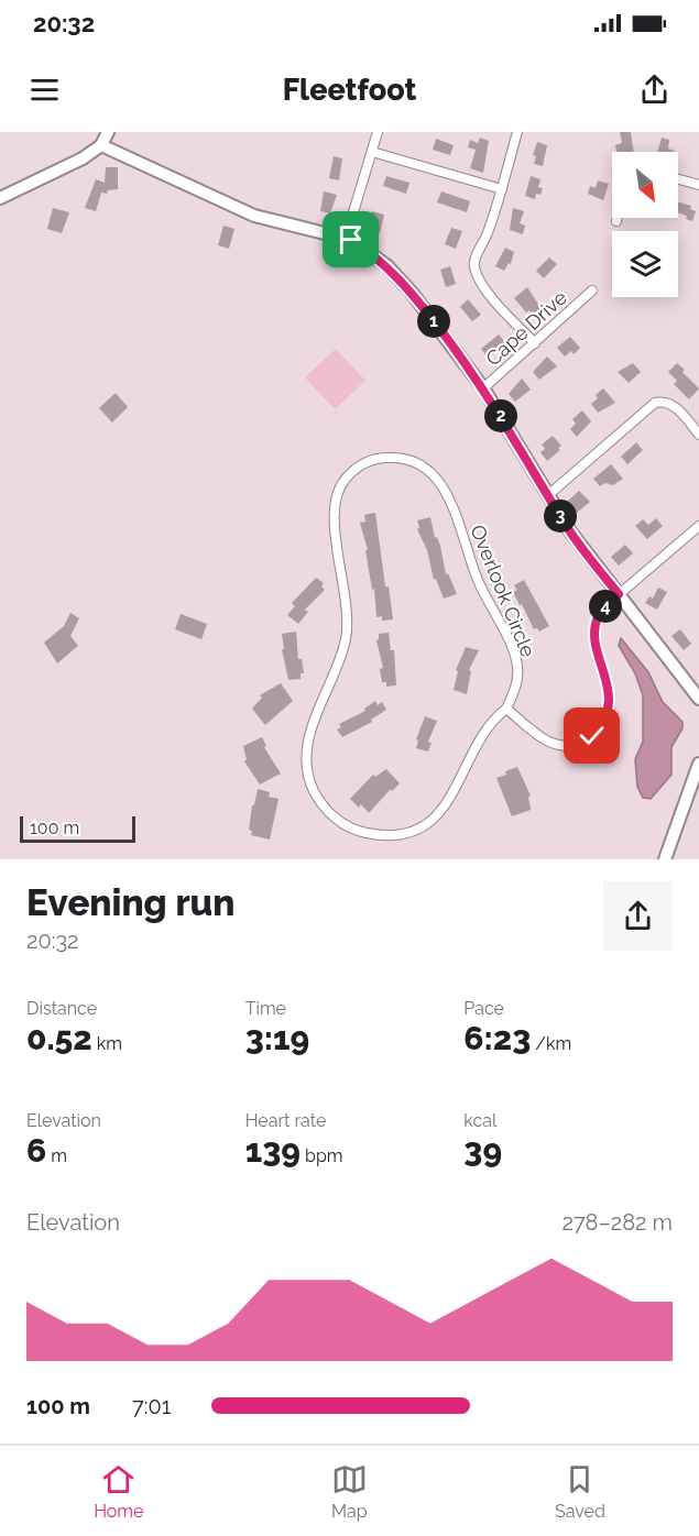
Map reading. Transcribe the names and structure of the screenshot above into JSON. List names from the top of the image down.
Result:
{
  "streets": {
    "street": ["Cape Drive", "Overlook Circle"]
  },
  "scale_bar": "100 m",
  "north": "bottom right",
  "page": {
    "status": "20:32",
    "header": "Fleetfoot",
    "pins": [
      "1",
      "2",
      "3",
      "4"
    ],
    "scale": "100 m",
    "heading": ["Evening run", "20:32"],
    "stats": [
      ["Distance", "0.52 km"],
      ["Time", "3:19"],
      ["Pace", "6:23 /km"],
      ["Elevation", "6 m"],
      ["Heart rate", "139 bpm"],
      ["kcal", "39"]
    ],
    "chart": ["Elevation", "278–282 m"],
    "list": [
      {
        "name": "100 m",
        "note": "7:01"
      }
    ],
    "tabs": ["Home", "Map", "Saved"]
  }
}
